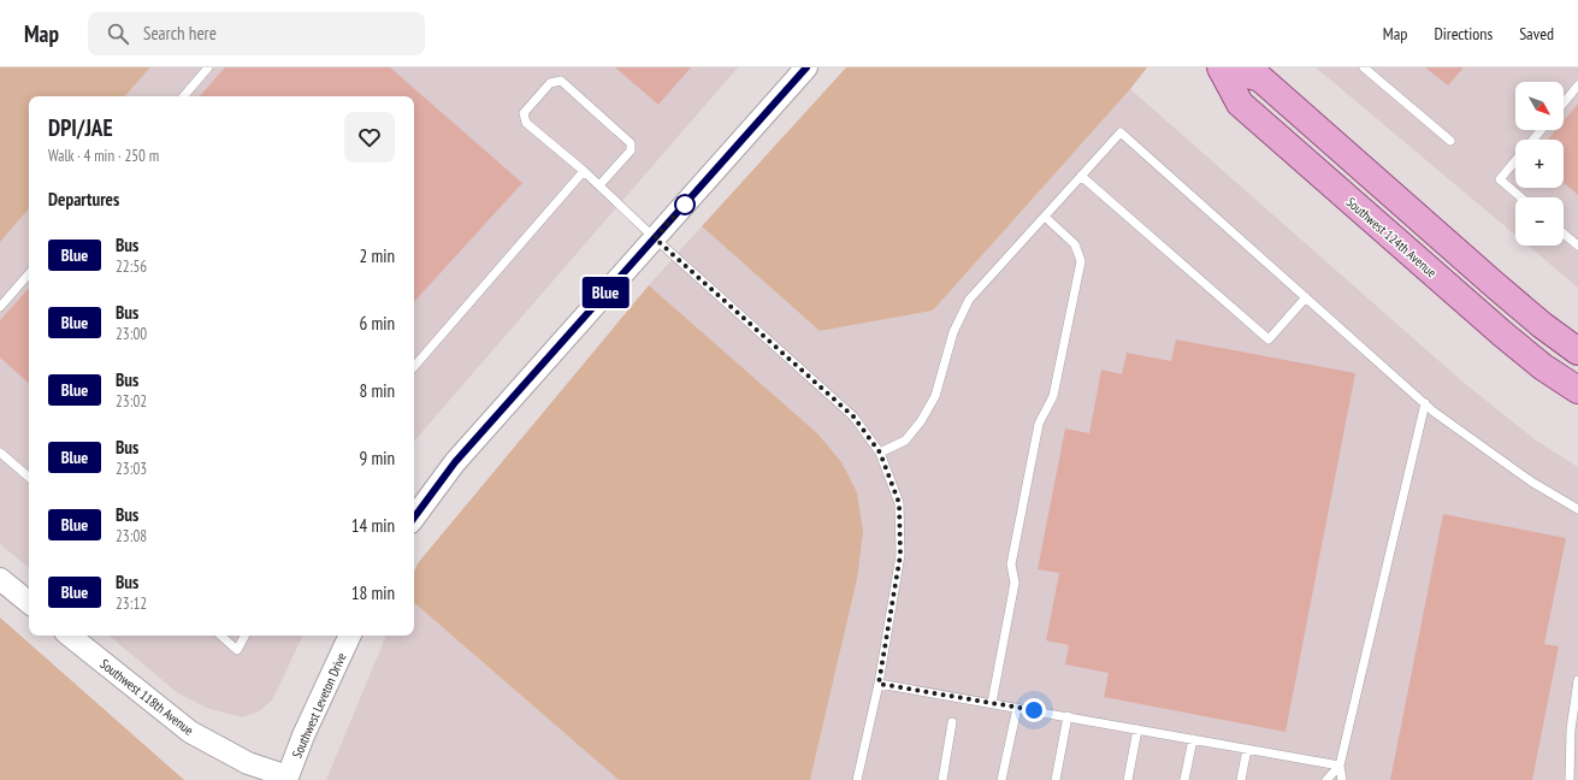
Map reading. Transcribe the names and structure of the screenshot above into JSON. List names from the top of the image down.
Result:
{
  "streets": {
    "main road": ["Southwest 124th Avenue"],
    "street": ["Southwest 118th Avenue", "Southwest Leveton Drive"]
  },
  "crossings": [
    ["Southwest 118th Avenue", "Southwest Leveton Drive"]
  ],
  "lines": ["bus line Blue"],
  "north": "bottom right",
  "page": {
    "header": "Map",
    "search": "Search here",
    "nav": ["Map", "Directions", "Saved"],
    "on_map": "Blue",
    "map_buttons": ["+", "−"],
    "heading": [
      ["DPI/JAE", "Walk · 4 min · 250 m"],
      "Departures"
    ],
    "list": [
      {
        "mark": "Blue",
        "name": "Bus",
        "note": "22:56",
        "value": "2 min"
      },
      {
        "mark": "Blue",
        "name": "Bus",
        "note": "23:00",
        "value": "6 min"
      },
      {
        "mark": "Blue",
        "name": "Bus",
        "note": "23:02",
        "value": "8 min"
      },
      {
        "mark": "Blue",
        "name": "Bus",
        "note": "23:03",
        "value": "9 min"
      },
      {
        "mark": "Blue",
        "name": "Bus",
        "note": "23:08",
        "value": "14 min"
      },
      {
        "mark": "Blue",
        "name": "Bus",
        "note": "23:12",
        "value": "18 min"
      }
    ]
  }
}
